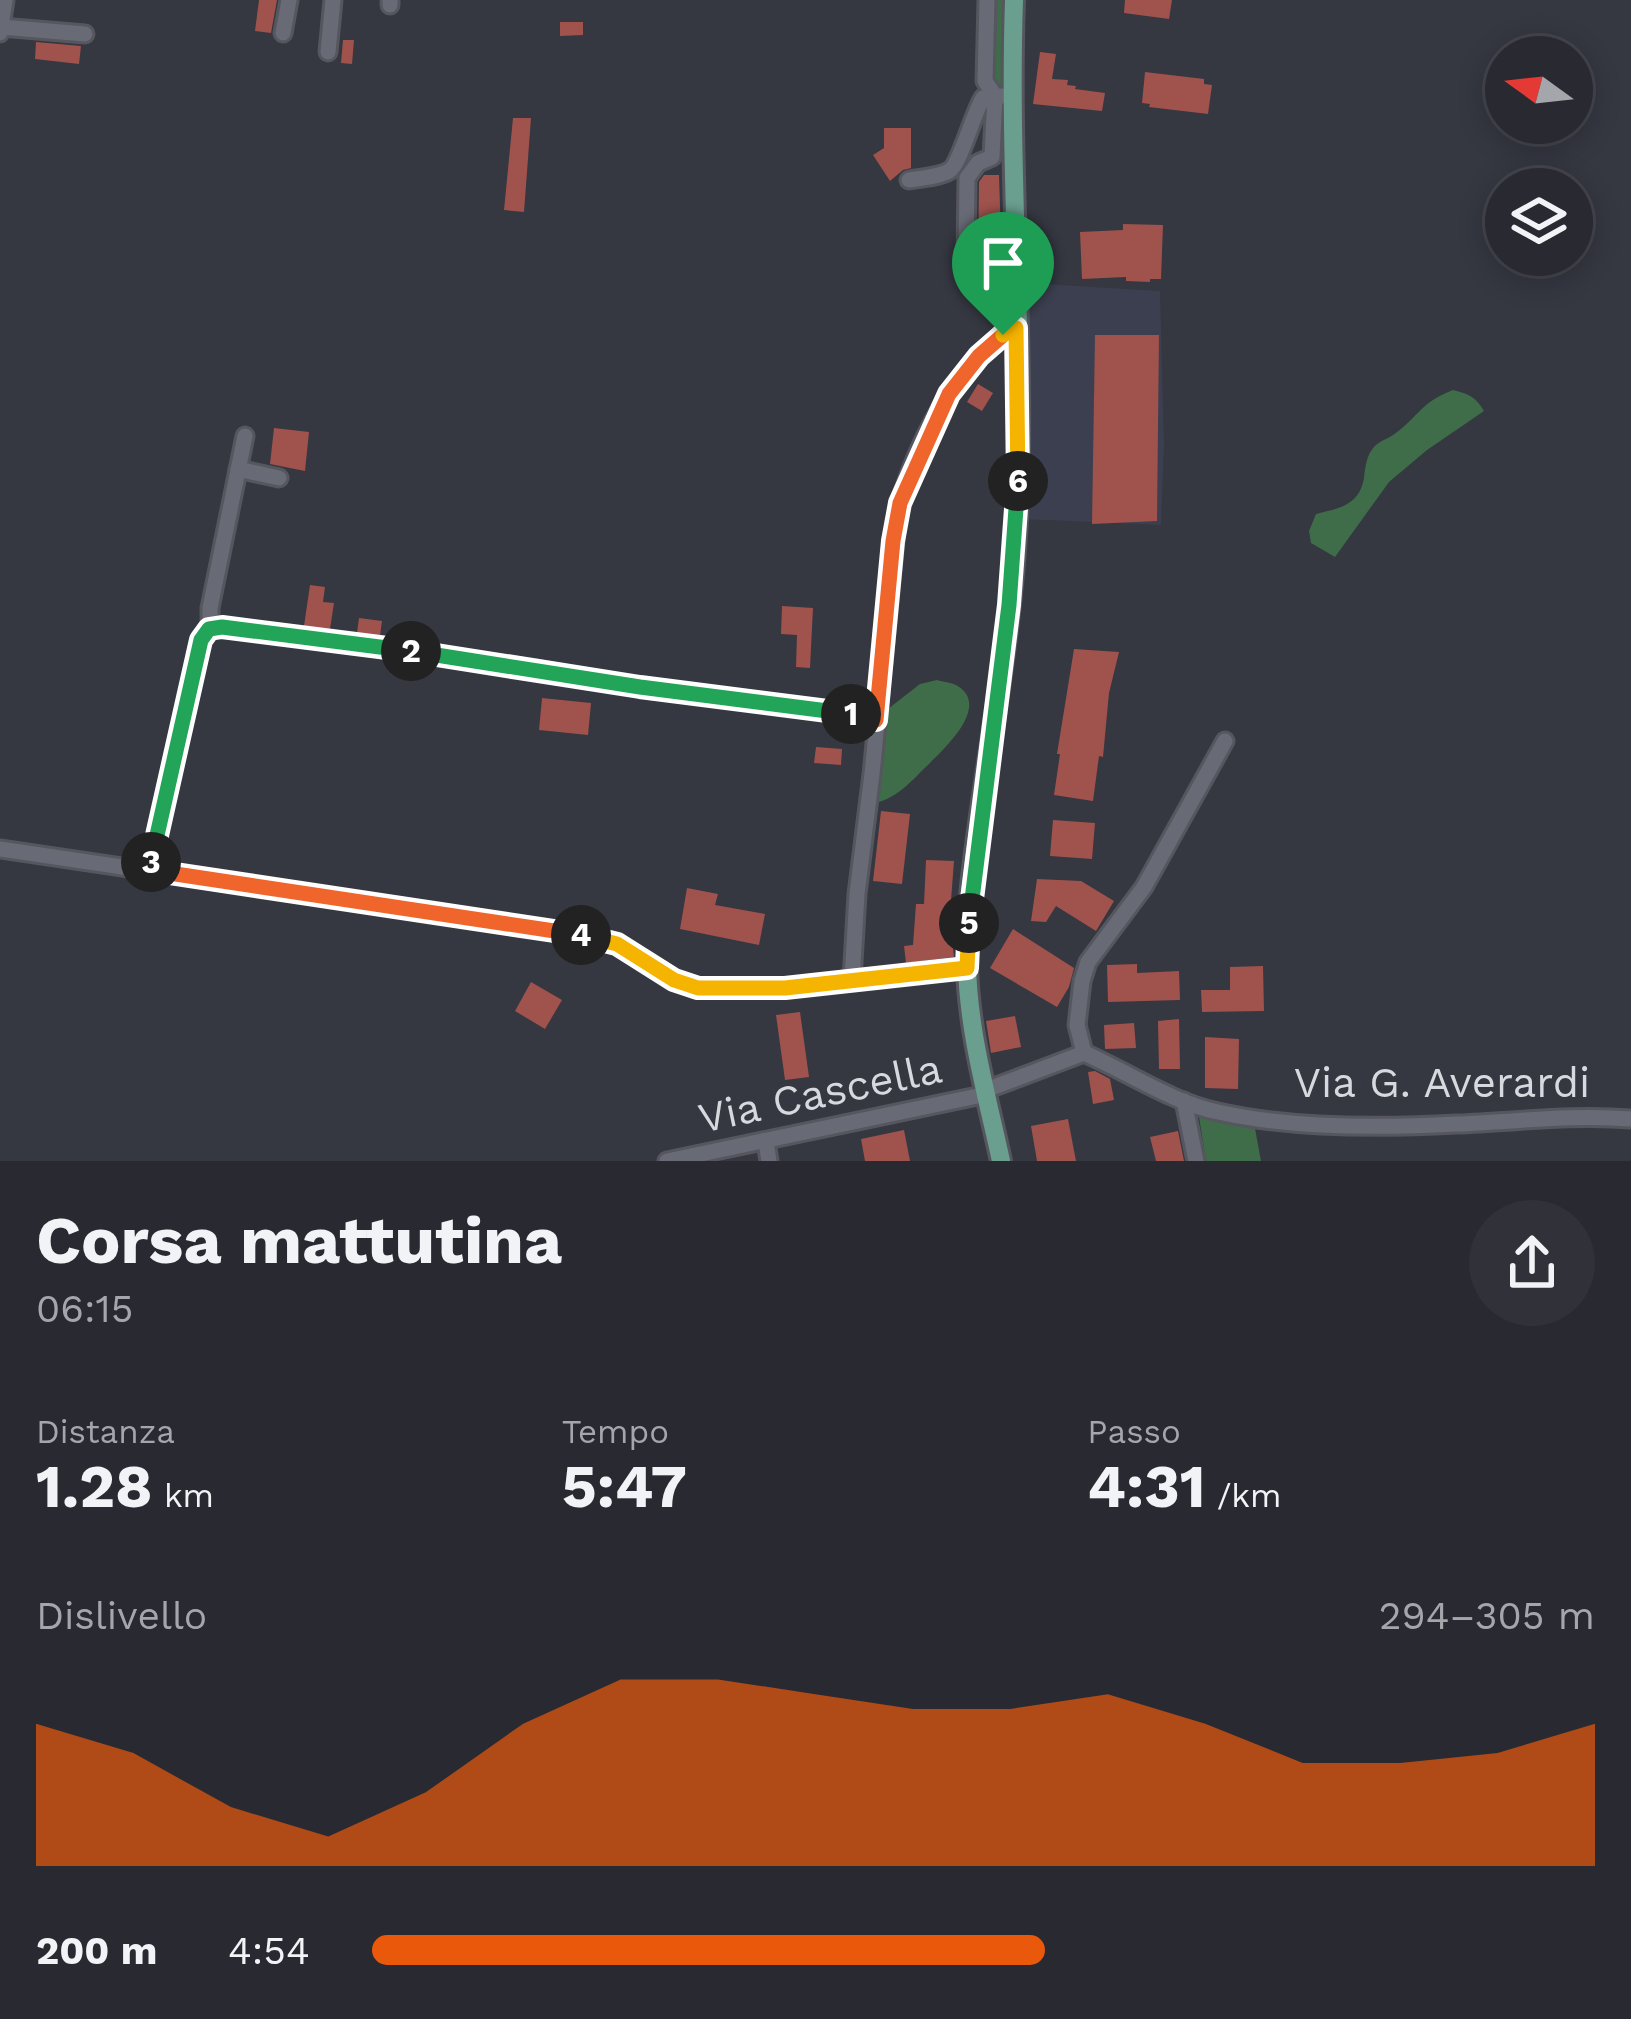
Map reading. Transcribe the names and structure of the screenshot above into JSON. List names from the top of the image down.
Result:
{
  "streets": {
    "street": ["Via G. Averardi", "Via Cascella"]
  },
  "north": "left",
  "page": {
    "pins": [
      "6",
      "2",
      "1",
      "3",
      "5",
      "4"
    ],
    "heading": ["Corsa mattutina", "06:15"],
    "stats": [
      ["Distanza", "1.28 km"],
      ["Tempo", "5:47"],
      ["Passo", "4:31 /km"]
    ],
    "chart": ["Dislivello", "294–305 m"],
    "list": [
      {
        "name": "200 m",
        "note": "4:54"
      }
    ]
  }
}
